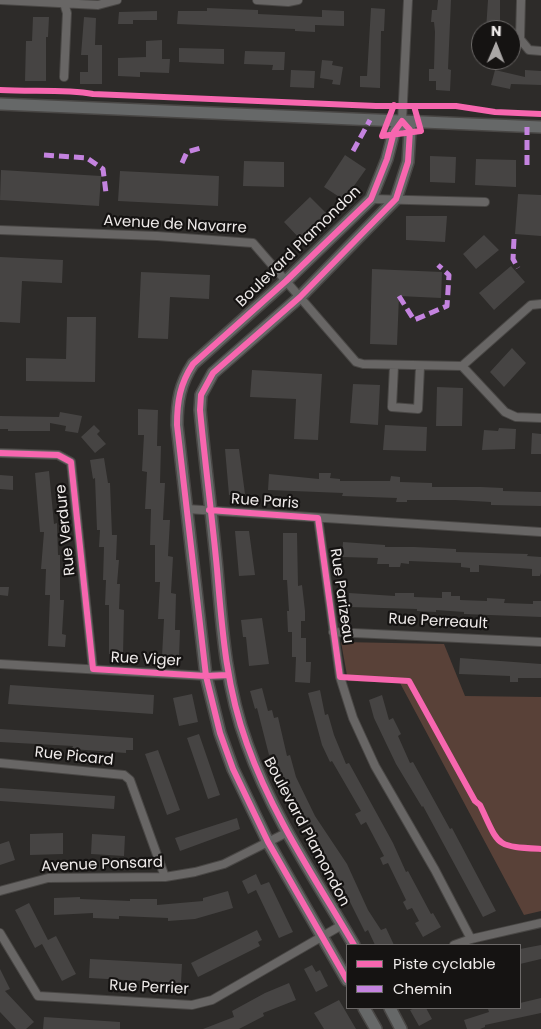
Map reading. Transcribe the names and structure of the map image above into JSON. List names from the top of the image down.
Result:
{
  "streets": {
    "street": [
      "Avenue de Navarre",
      "Boulevard Plamondon",
      "Rue Paris",
      "Rue Verdure",
      "Rue Parizeau",
      "Rue Perreault",
      "Rue Viger",
      "Rue Picard",
      "Avenue Ponsard",
      "Rue Perrier"
    ]
  },
  "crossings": [
    ["Avenue de Navarre", "Boulevard Plamondon"],
    ["Boulevard Plamondon", "Rue Paris"],
    ["Boulevard Plamondon", "Rue Viger"],
    ["Boulevard Plamondon", "Avenue Ponsard"],
    ["Boulevard Plamondon", "Rue Perrier"],
    ["Rue Paris", "Rue Parizeau"],
    ["Rue Verdure", "Rue Viger"],
    ["Rue Parizeau", "Rue Perreault"],
    ["Rue Picard", "Avenue Ponsard"]
  ],
  "legend": ["Piste cyclable", "Chemin"],
  "north": "top"
}
